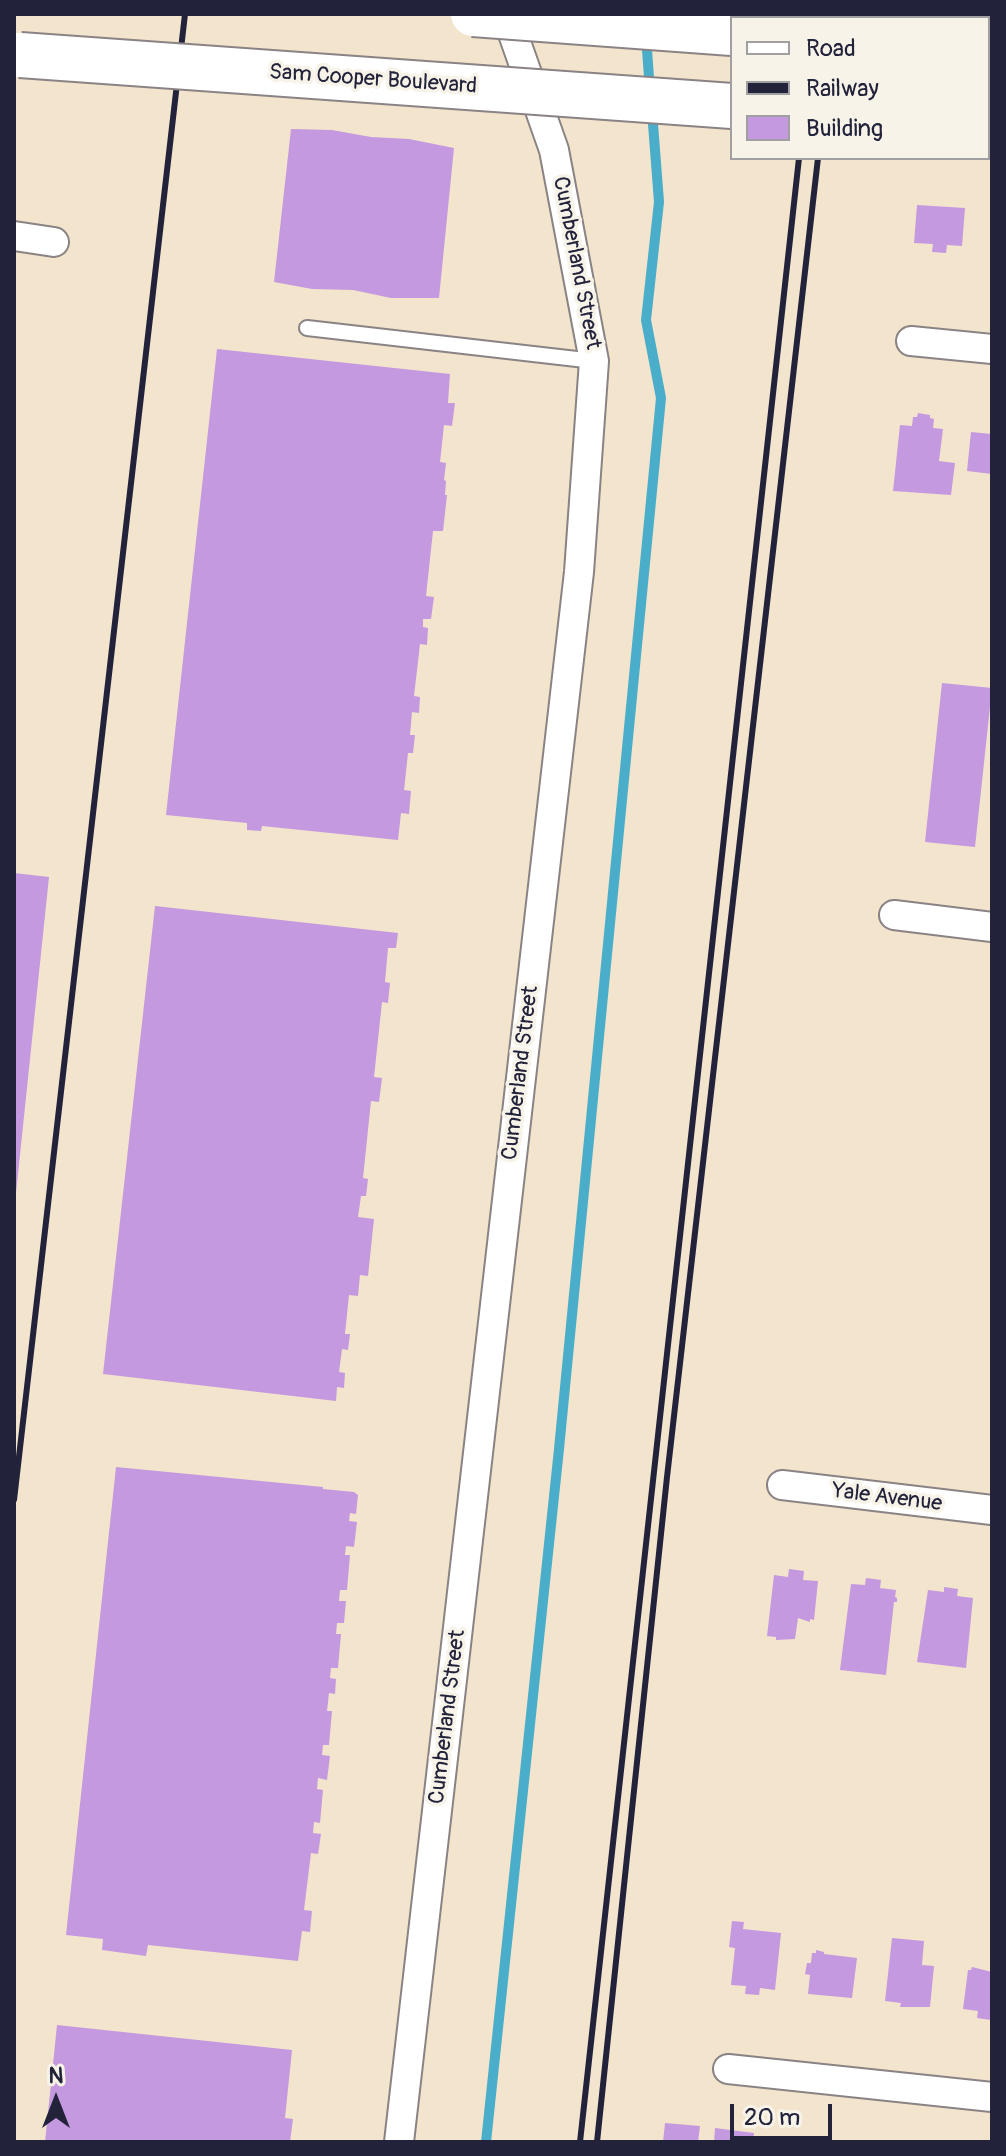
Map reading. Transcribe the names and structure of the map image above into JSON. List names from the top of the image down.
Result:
{
  "streets": {
    "main road": ["Sam Cooper Boulevard"],
    "street": ["Cumberland Street", "Yale Avenue"]
  },
  "legend": ["Road", "Railway", "Building"],
  "scale_bar": "20 m",
  "north": "top"
}
